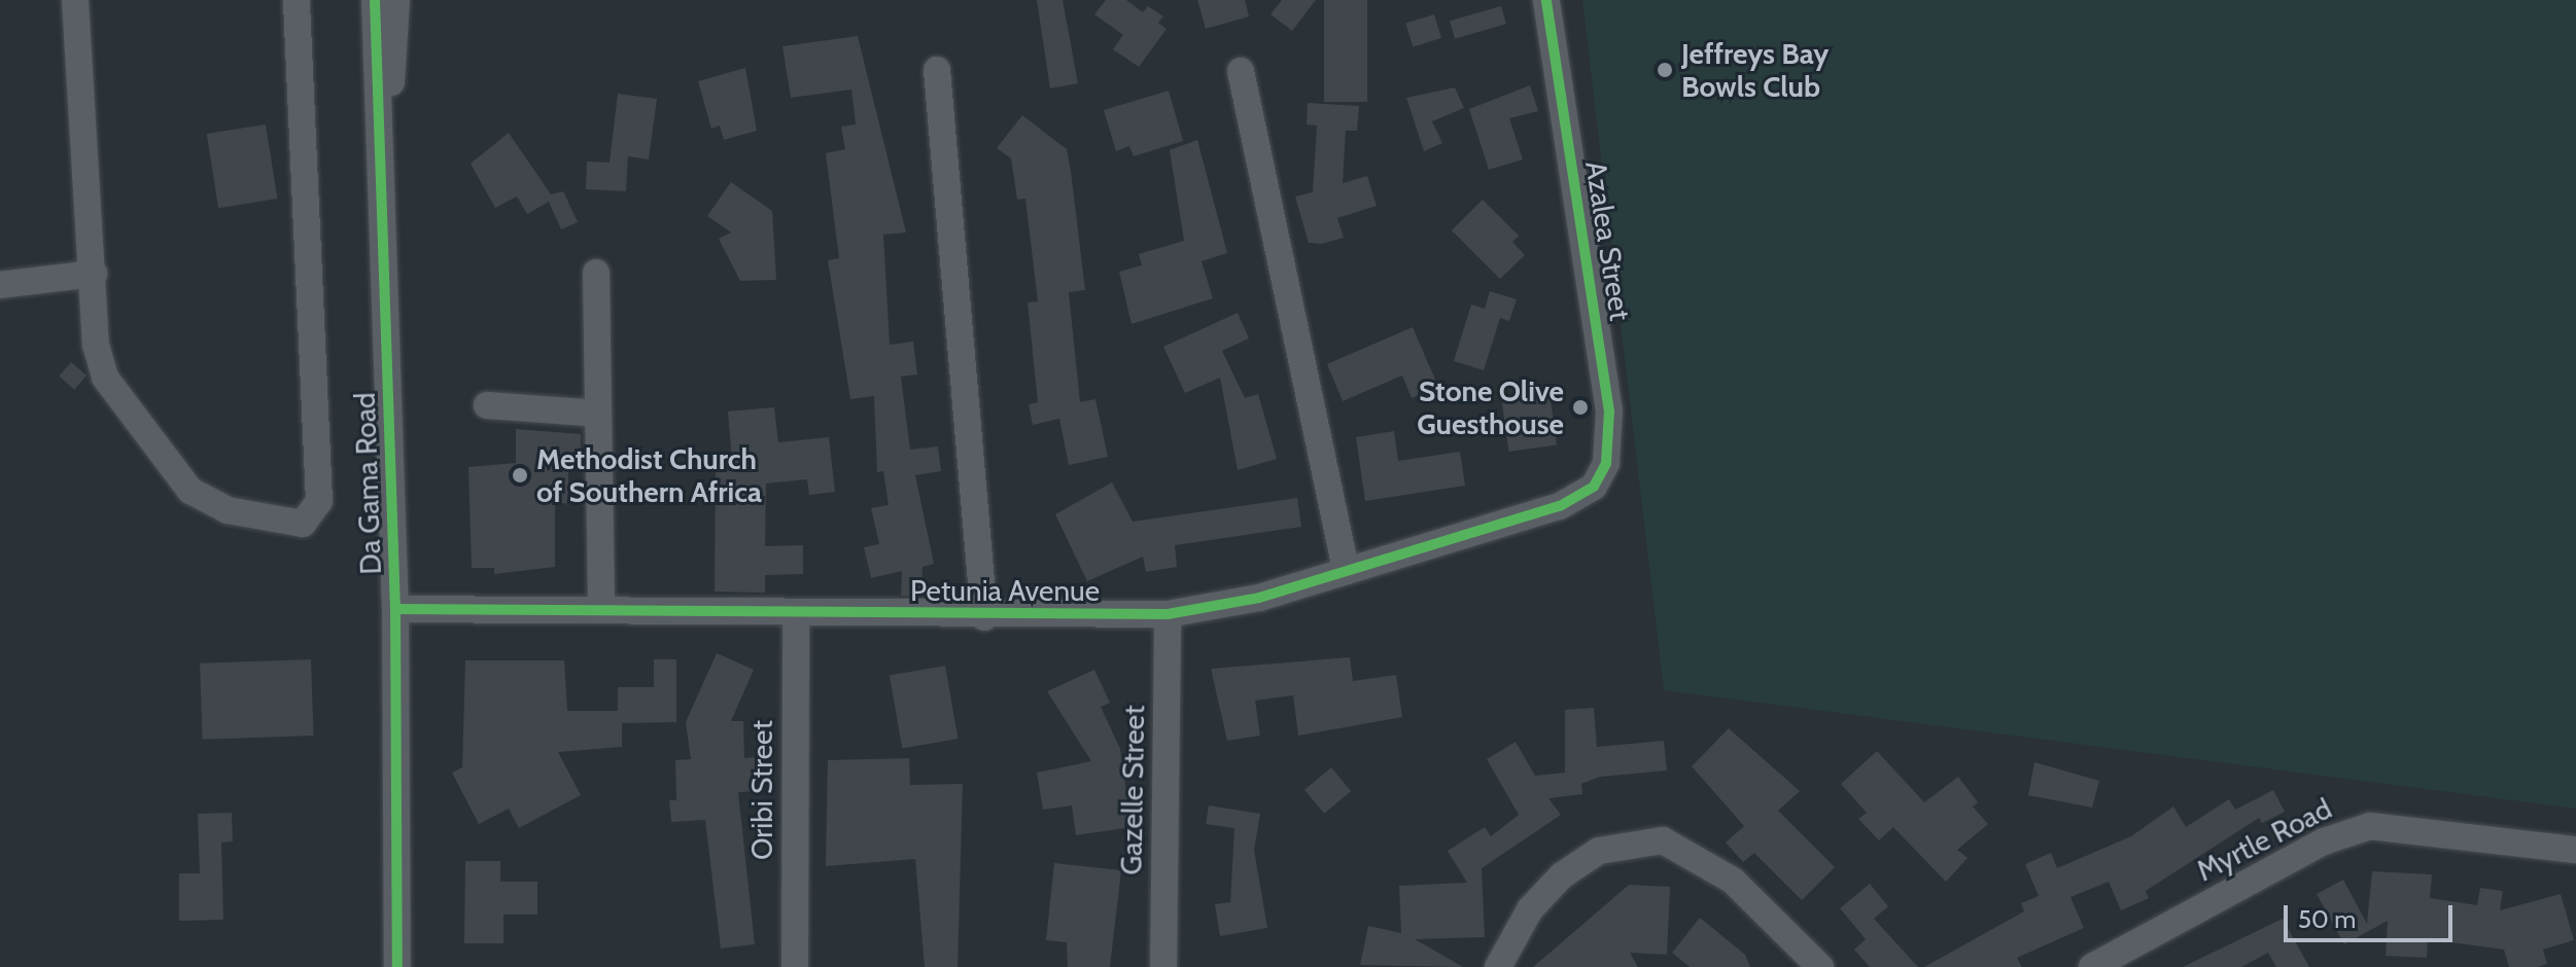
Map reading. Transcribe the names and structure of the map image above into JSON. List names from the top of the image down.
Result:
{
  "streets": {
    "street": [
      "Azalea Street",
      "Da Gama Road",
      "Petunia Avenue",
      "Oribi Street",
      "Gazelle Street",
      "Myrtle Road"
    ]
  },
  "crossings": [
    ["Azalea Street", "Petunia Avenue"],
    ["Da Gama Road", "Petunia Avenue"],
    ["Petunia Avenue", "Oribi Street"],
    ["Petunia Avenue", "Gazelle Street"]
  ],
  "places": ["Jeffreys Bay Bowls Club", "Stone Olive Guesthouse", "Methodist Church of Southern Africa"],
  "scale_bar": "50 m"
}
